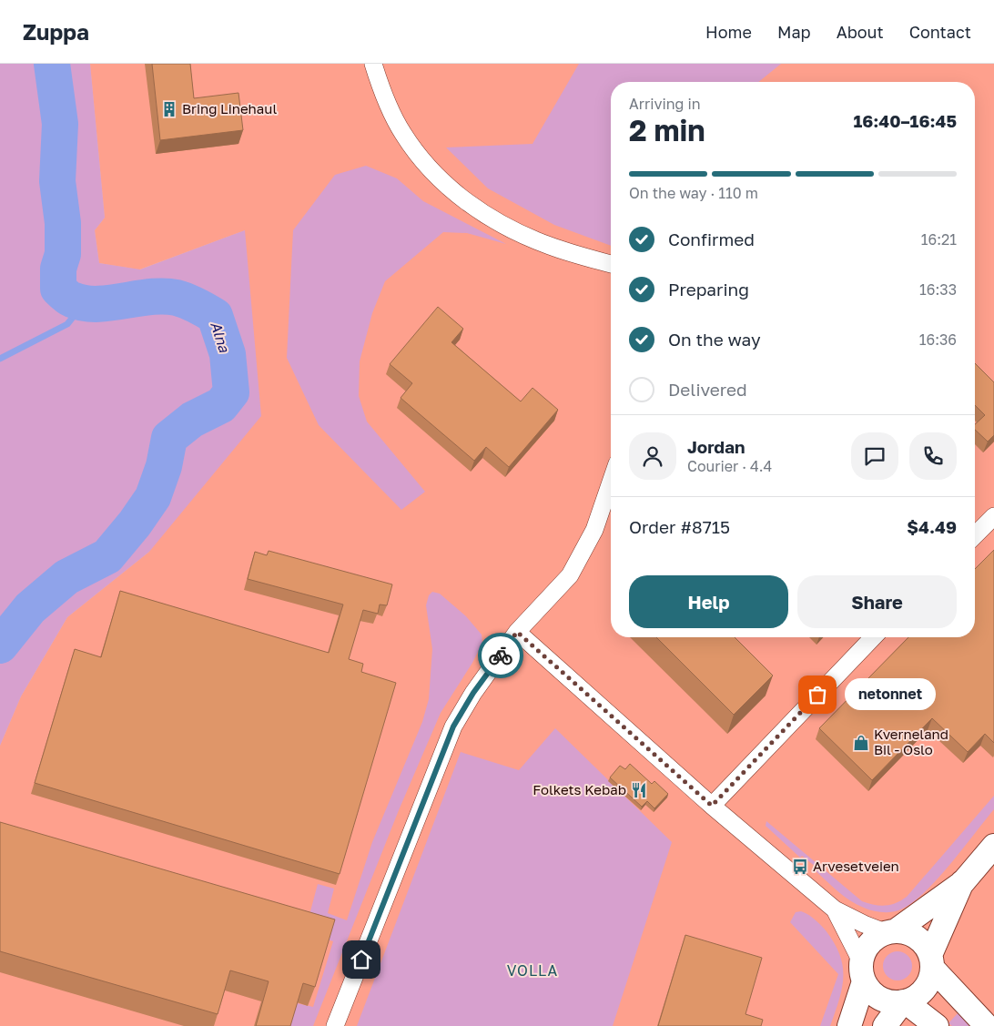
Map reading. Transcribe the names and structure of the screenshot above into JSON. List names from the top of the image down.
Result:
{
  "districts": ["VOLLA"],
  "water": ["Alna"],
  "places": {
    "building": ["Bring Linehaul"],
    "other": ["netonnet"],
    "shop": ["Kverneland Bil - Oslo"],
    "restaurant": ["Folkets Kebab"],
    "bus stop": ["Arvesetveien"]
  },
  "page": {
    "header": "Zuppa",
    "nav": [
      "Home",
      "Map",
      "About",
      "Contact"
    ],
    "heading": ["2 min", "Arriving in", "16:40–16:45"],
    "panel": [
      "Jordan",
      "Courier · 4.4",
      "Order #8715",
      "$4.49"
    ],
    "bar": "On the way · 110 m",
    "list": [
      ["Confirmed", "16:21"],
      ["Preparing", "16:33"],
      ["On the way", "16:36"],
      "Delivered"
    ],
    "buttons": ["Help", "Share"],
    "bubble": "netonnet"
  }
}
